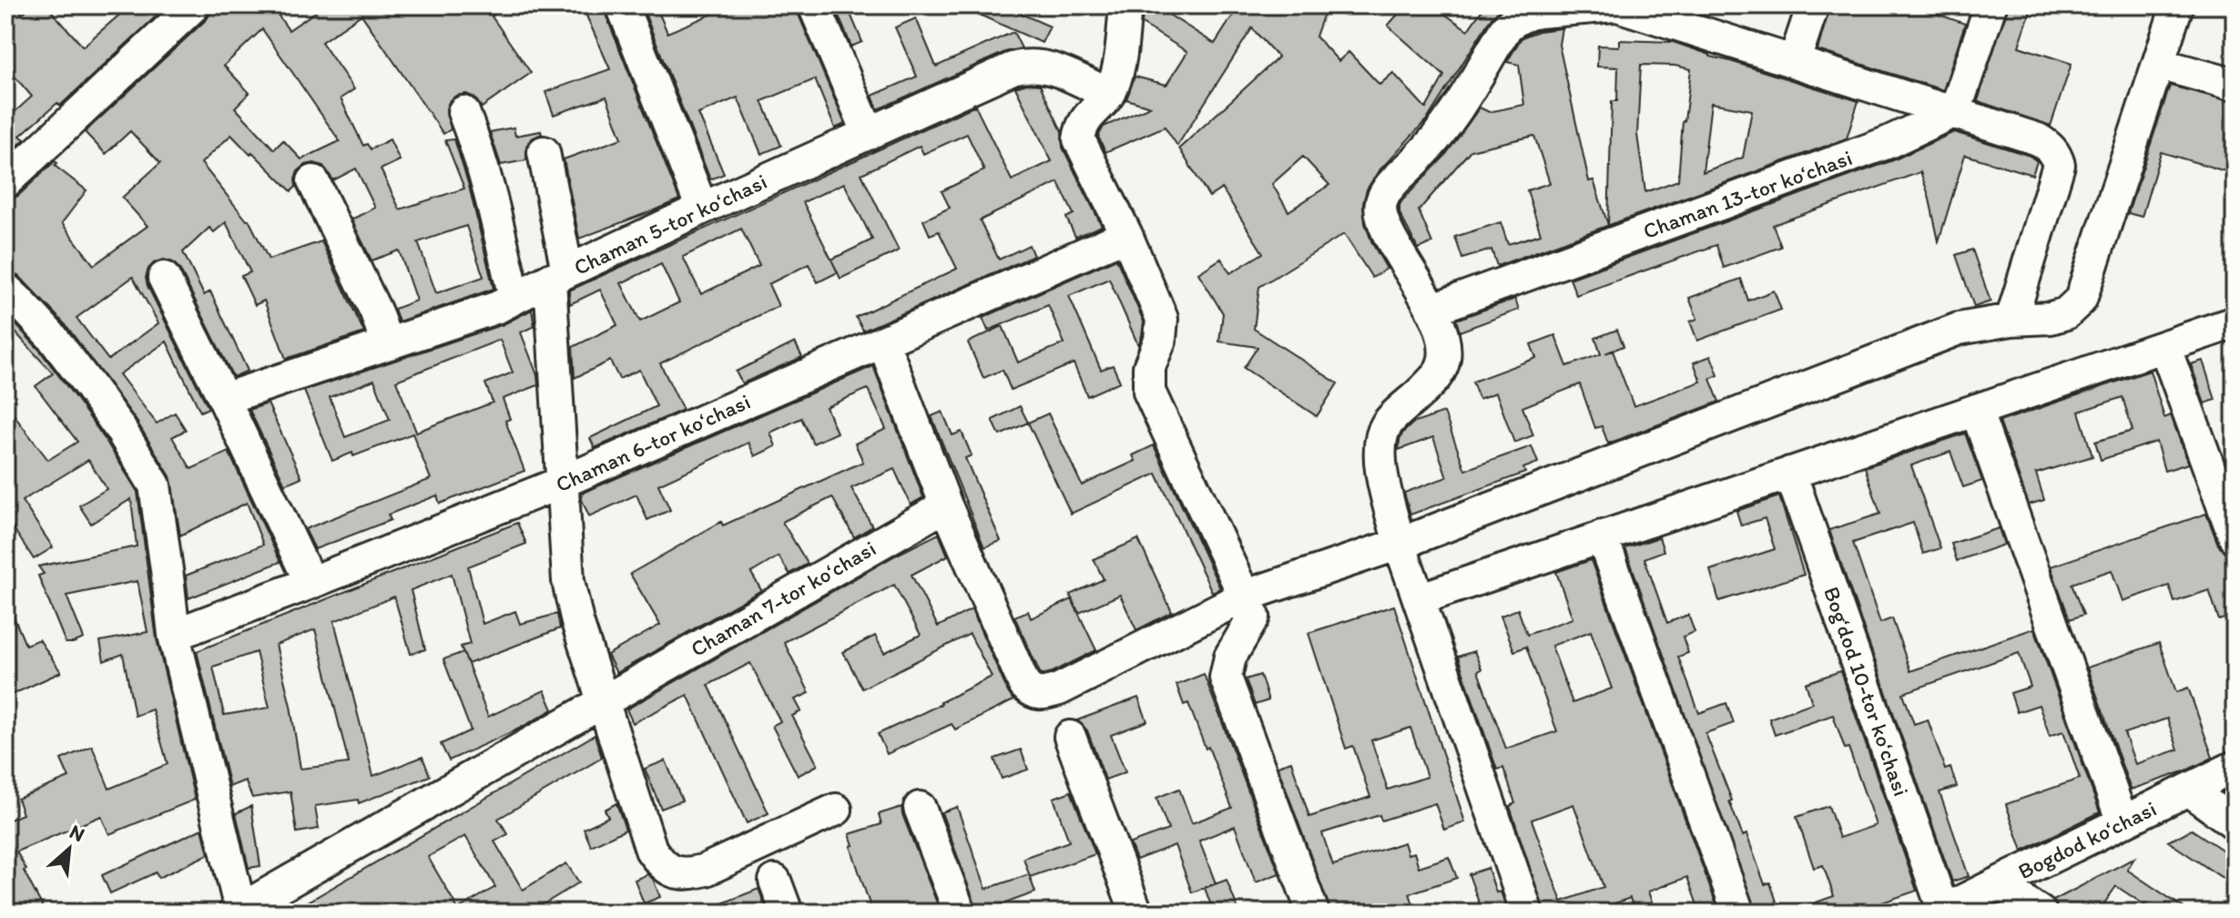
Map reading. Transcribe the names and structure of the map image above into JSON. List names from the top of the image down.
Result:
{
  "streets": {
    "street": [
      "Chaman 13-tor koʻchasi",
      "Chaman 5-tor koʻchasi",
      "Chaman 6-tor koʻchasi",
      "Chaman 7-tor koʻchasi",
      "Bogʻdod 10-tor koʻchasi",
      "Bogdod koʻchasi"
    ]
  },
  "crossings": [
    ["Bogʻdod 10-tor koʻchasi", "Bogdod koʻchasi"]
  ],
  "north": "top right"
}
